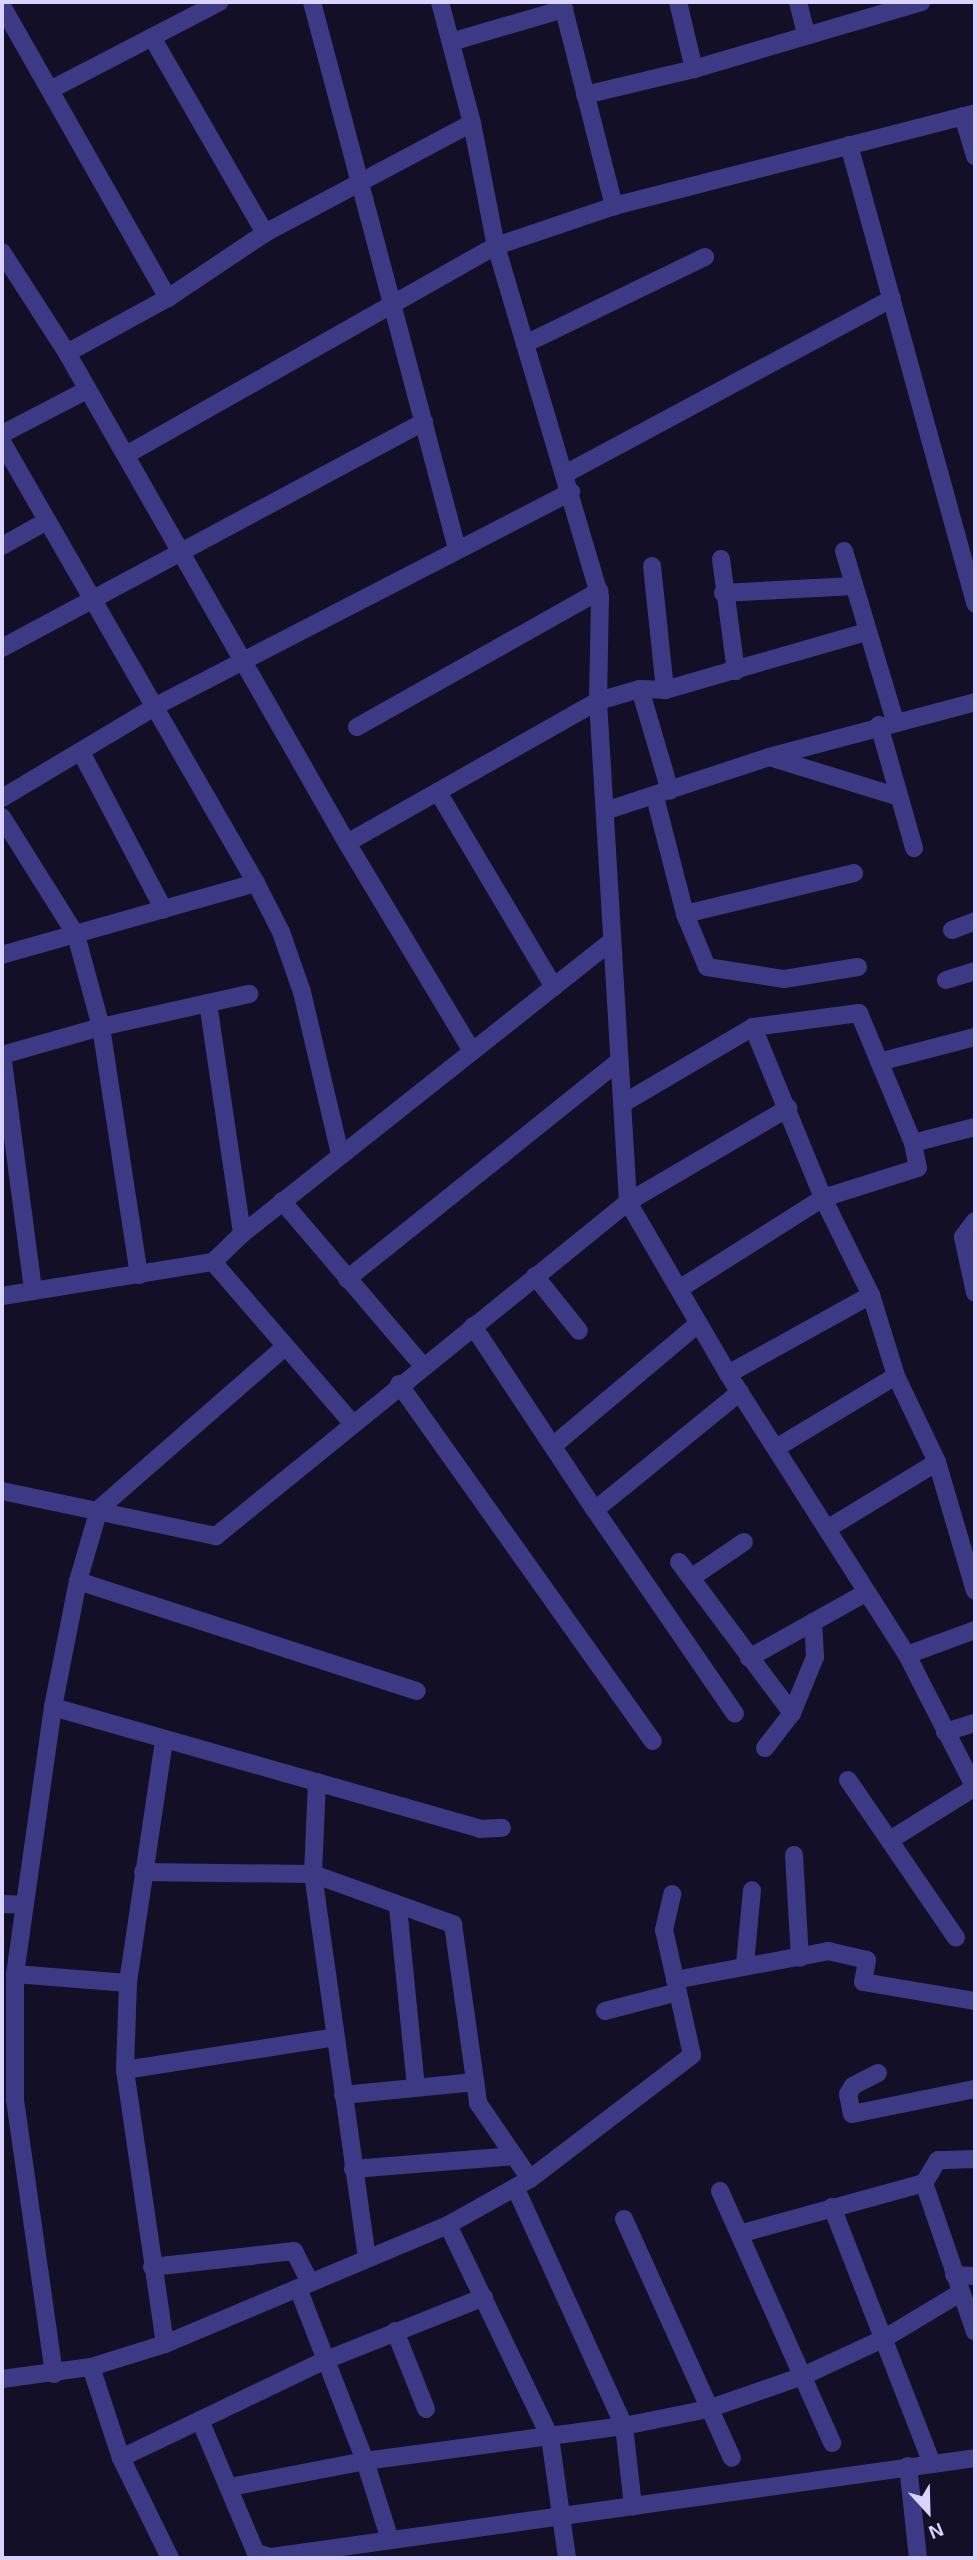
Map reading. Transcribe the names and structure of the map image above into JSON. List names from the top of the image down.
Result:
{
  "north": "bottom"
}
